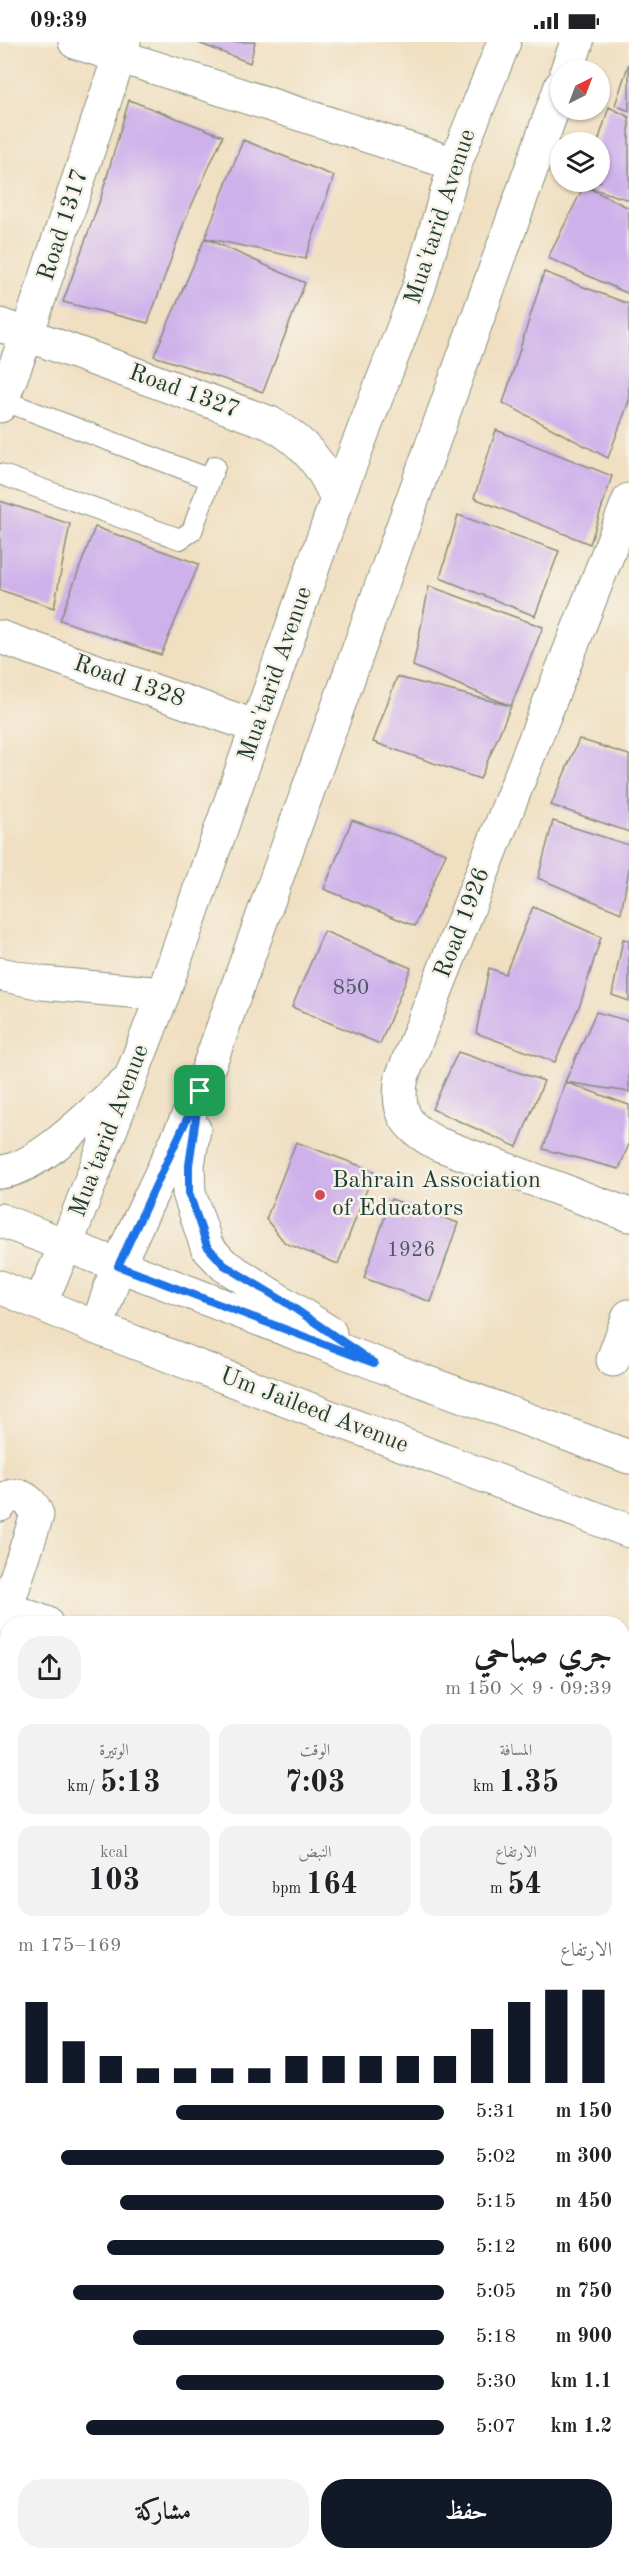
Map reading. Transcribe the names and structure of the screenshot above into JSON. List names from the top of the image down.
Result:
{
  "streets": {
    "street": [
      "Mua'tarid Avenue",
      "Road 1317",
      "Road 1327",
      "Road 1328",
      "Road 1926",
      "Um Jaileed Avenue"
    ]
  },
  "crossings": [
    ["Mua'tarid Avenue", "Road 1327"],
    ["Mua'tarid Avenue", "Road 1328"],
    ["Mua'tarid Avenue", "Um Jaileed Avenue"],
    ["Road 1317", "Road 1327"]
  ],
  "places": ["Bahrain Association of Educators"],
  "house_numbers": ["850", "1926"],
  "north": "top right",
  "page": {
    "status": "09:39",
    "heading": ["جري صباحي", "09:39 · 9 × 150 m"],
    "stats": [
      ["المسافة", "1.35 km"],
      ["الوقت", "7:03"],
      ["الوتيرة", "5:13 /km"],
      ["الارتفاع", "54 m"],
      ["النبض", "164 bpm"],
      ["kcal", "103"]
    ],
    "chart": ["الارتفاع", "169–175 m"],
    "list": [
      {
        "name": "150 m",
        "note": "5:31"
      },
      {
        "name": "300 m",
        "note": "5:02"
      },
      {
        "name": "450 m",
        "note": "5:15"
      },
      {
        "name": "600 m",
        "note": "5:12"
      },
      {
        "name": "750 m",
        "note": "5:05"
      },
      {
        "name": "900 m",
        "note": "5:18"
      },
      {
        "name": "1.1 km",
        "note": "5:30"
      },
      {
        "name": "1.2 km",
        "note": "5:07"
      }
    ],
    "buttons": ["حفظ", "مشاركة"]
  }
}
